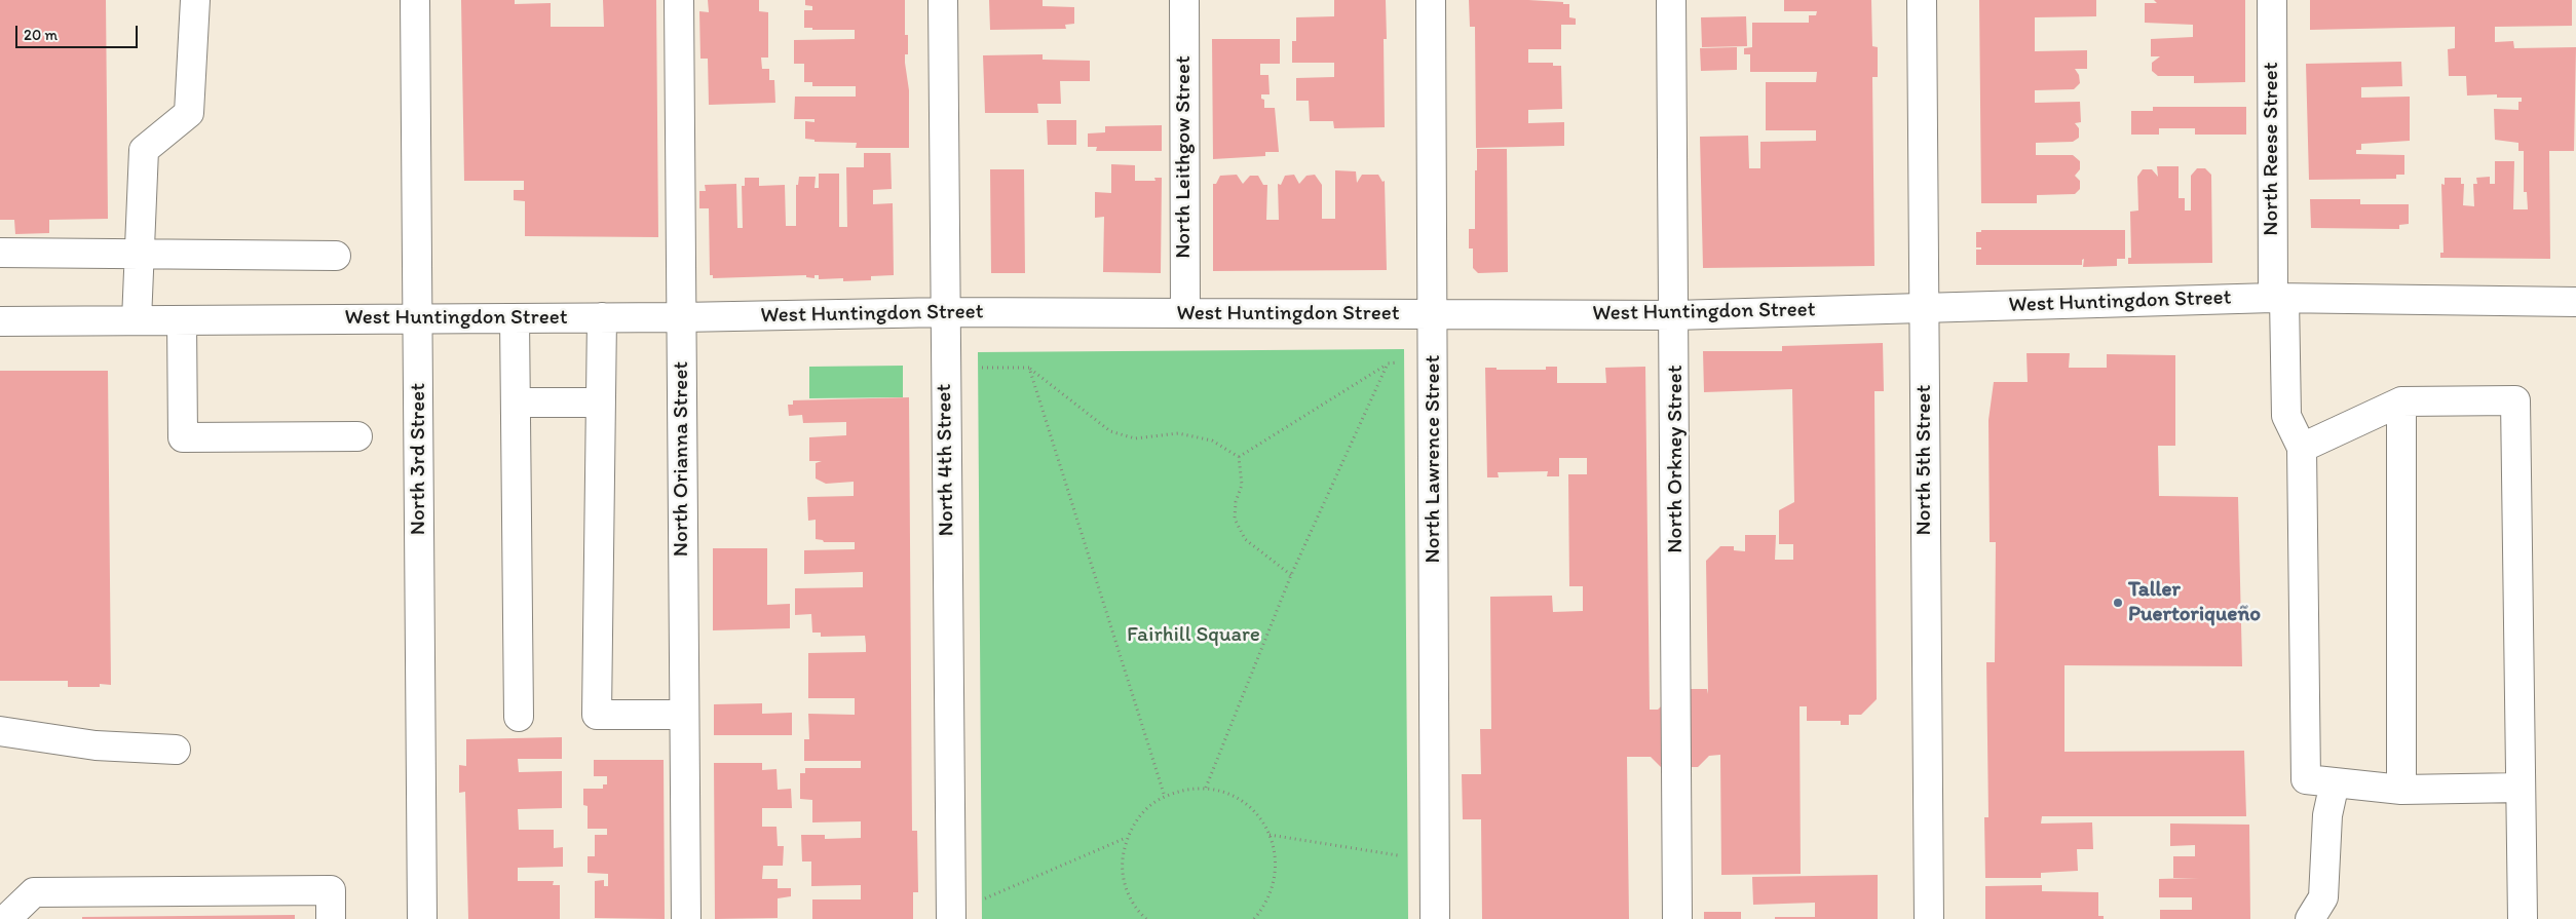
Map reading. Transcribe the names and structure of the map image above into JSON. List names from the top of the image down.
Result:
{
  "streets": {
    "street": [
      "North Reese Street",
      "North Leithgow Street",
      "West Huntingdon Street",
      "North 3rd Street",
      "North Orianna Street",
      "North Lawrence Street",
      "North Orkney Street",
      "North 4th Street",
      "North 5th Street"
    ]
  },
  "crossings": [
    ["North Reese Street", "West Huntingdon Street"],
    ["North Leithgow Street", "West Huntingdon Street"],
    ["West Huntingdon Street", "North 3rd Street"],
    ["West Huntingdon Street", "North Orianna Street"],
    ["West Huntingdon Street", "North Lawrence Street"],
    ["West Huntingdon Street", "North Orkney Street"],
    ["West Huntingdon Street", "North 4th Street"],
    ["West Huntingdon Street", "North 5th Street"]
  ],
  "parks": ["Fairhill Square"],
  "places": ["Taller Puertoriqueño"],
  "scale_bar": "20 m"
}
